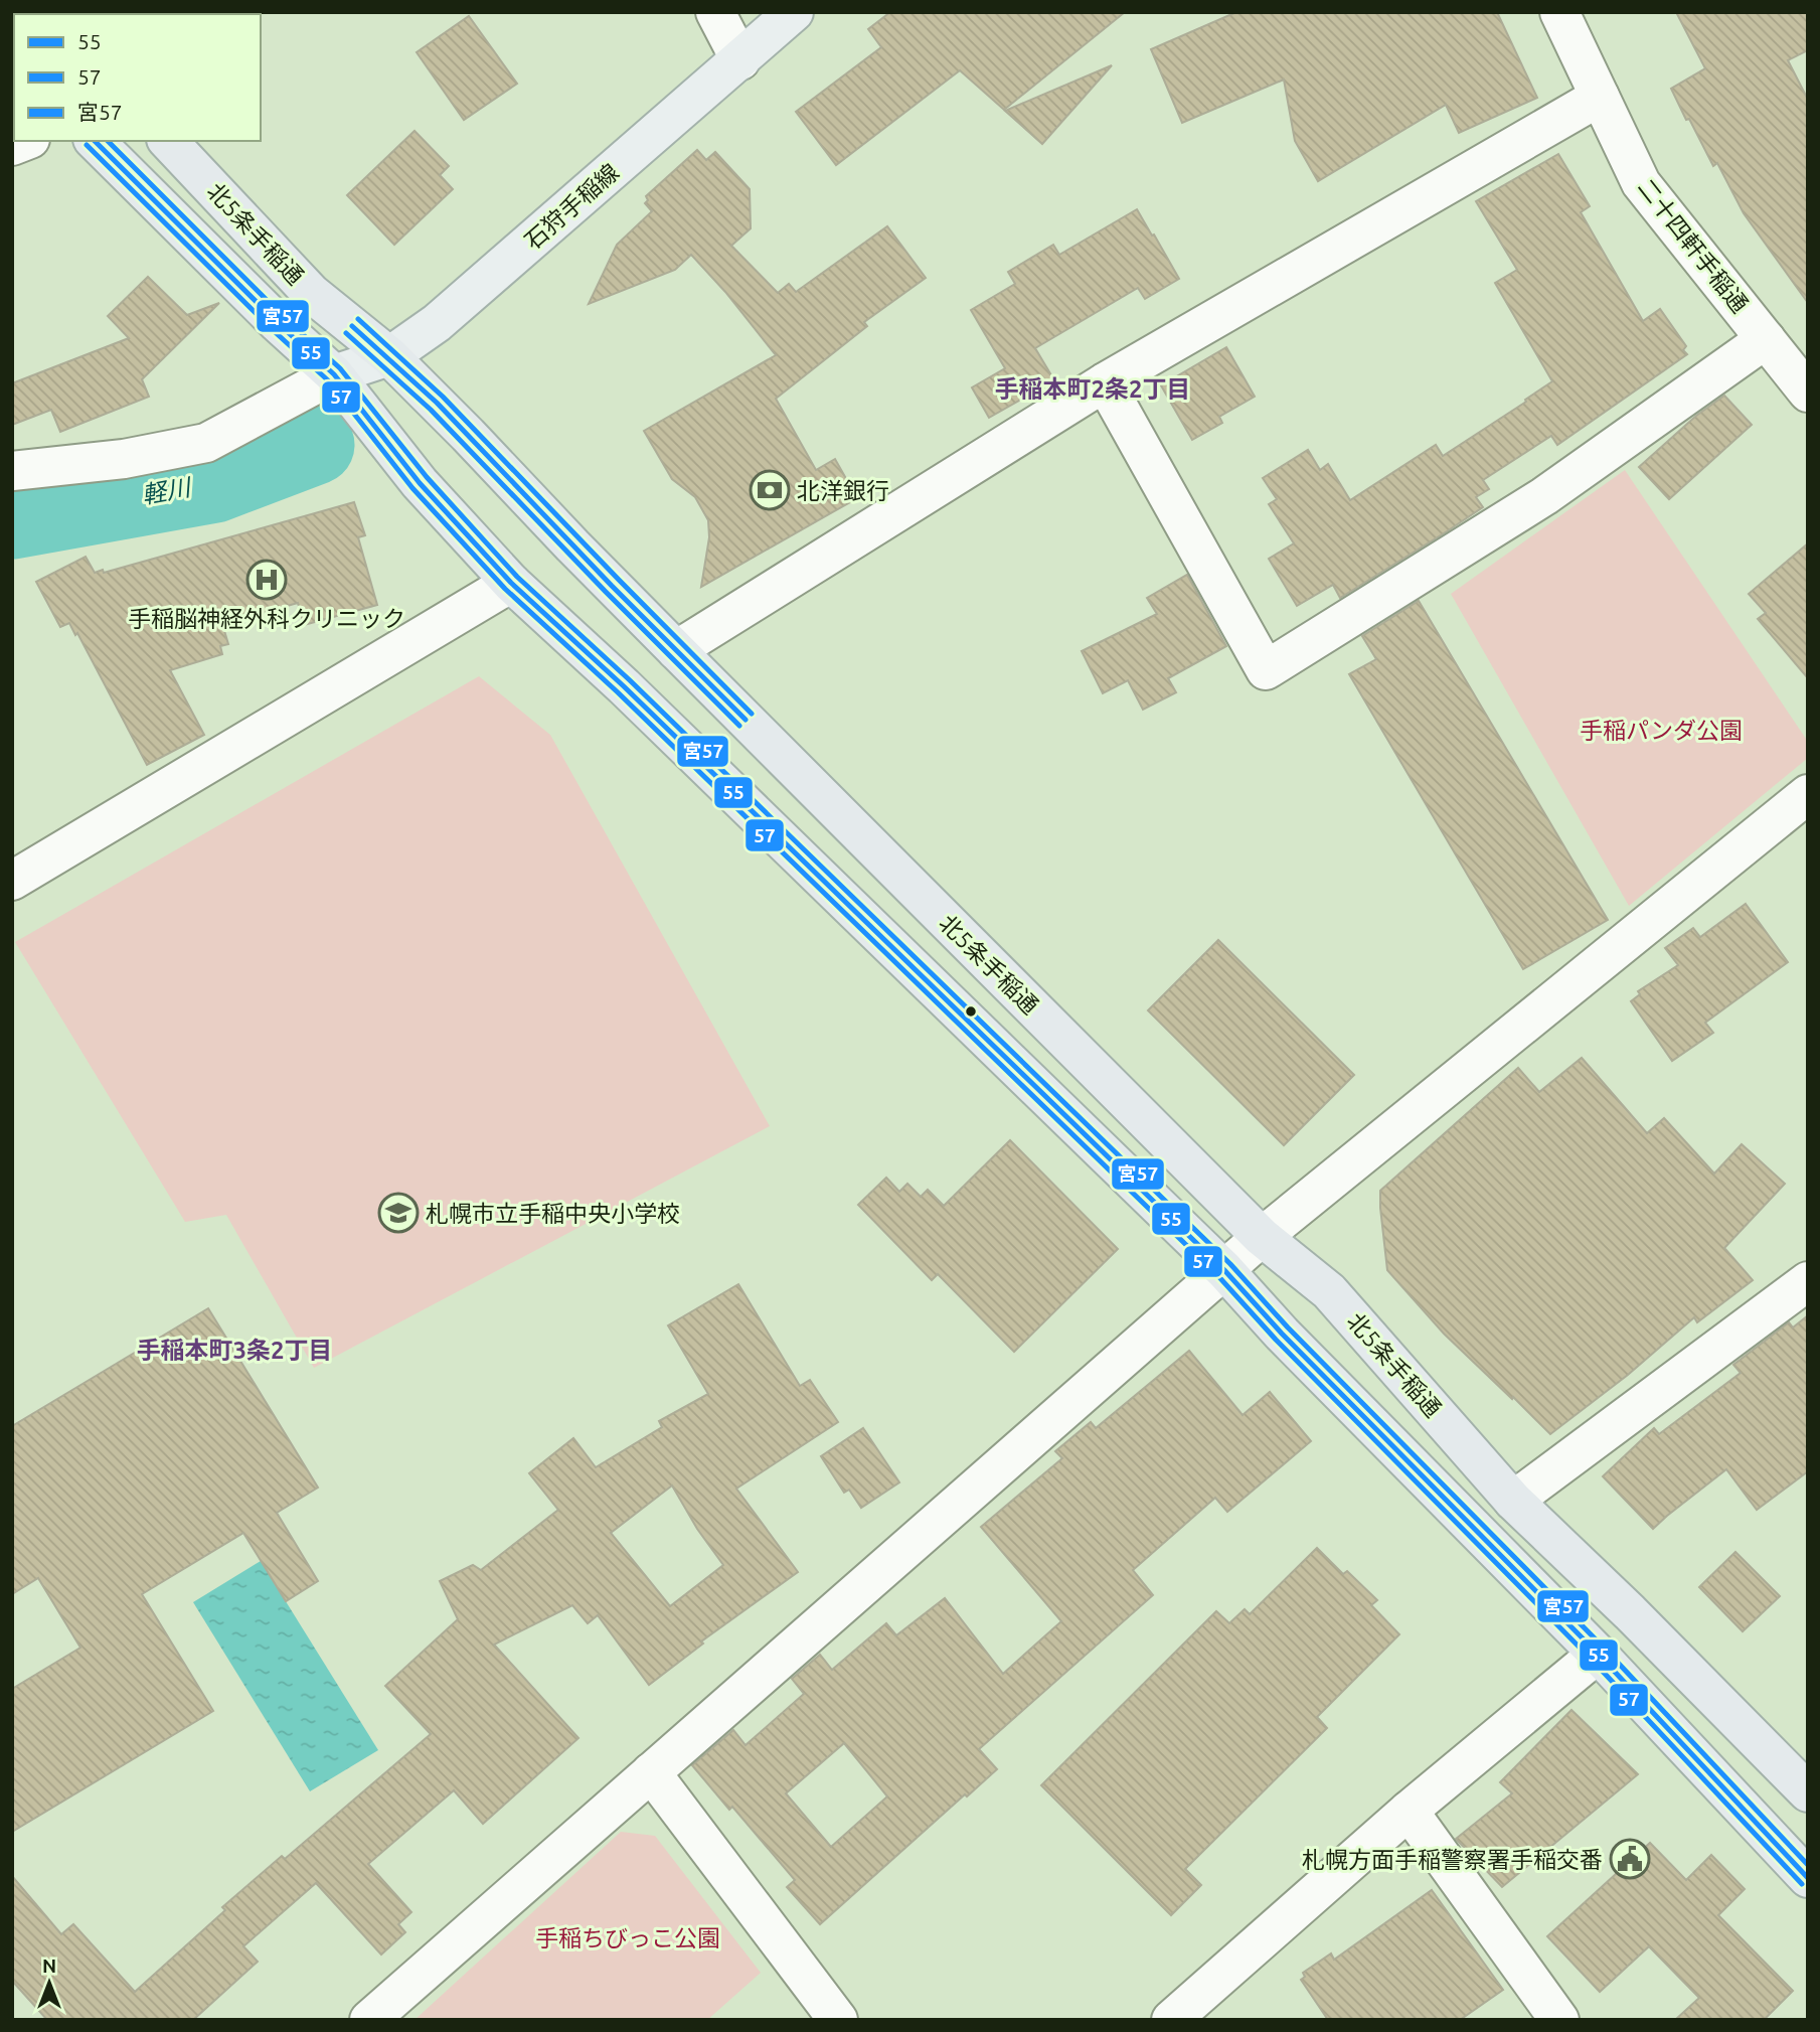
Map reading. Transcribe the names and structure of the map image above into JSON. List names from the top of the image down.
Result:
{
  "streets": {
    "highway": ["北5条手稲通"],
    "main road": ["石狩手稲線"],
    "street": ["二十四軒手稲通"]
  },
  "crossings": [
    ["石狩手稲線", "北5条手稲通"]
  ],
  "districts": ["手稲本町2条2丁目", "手稲本町3条2丁目"],
  "water": ["軽川"],
  "parks": ["手稲パンダ公園", "手稲ちびっこ公園"],
  "places": {
    "bank": ["北洋銀行"],
    "hospital": ["手稲脳神経外科クリニック"],
    "school or university": ["札幌市立手稲中央小学校"],
    "public building": ["札幌方面手稲警察署手稲交番"]
  },
  "lines": ["transit line 55", "transit line 宮57", "transit line 57"],
  "legend": ["55", "57", "宮57"],
  "north": "top"
}
